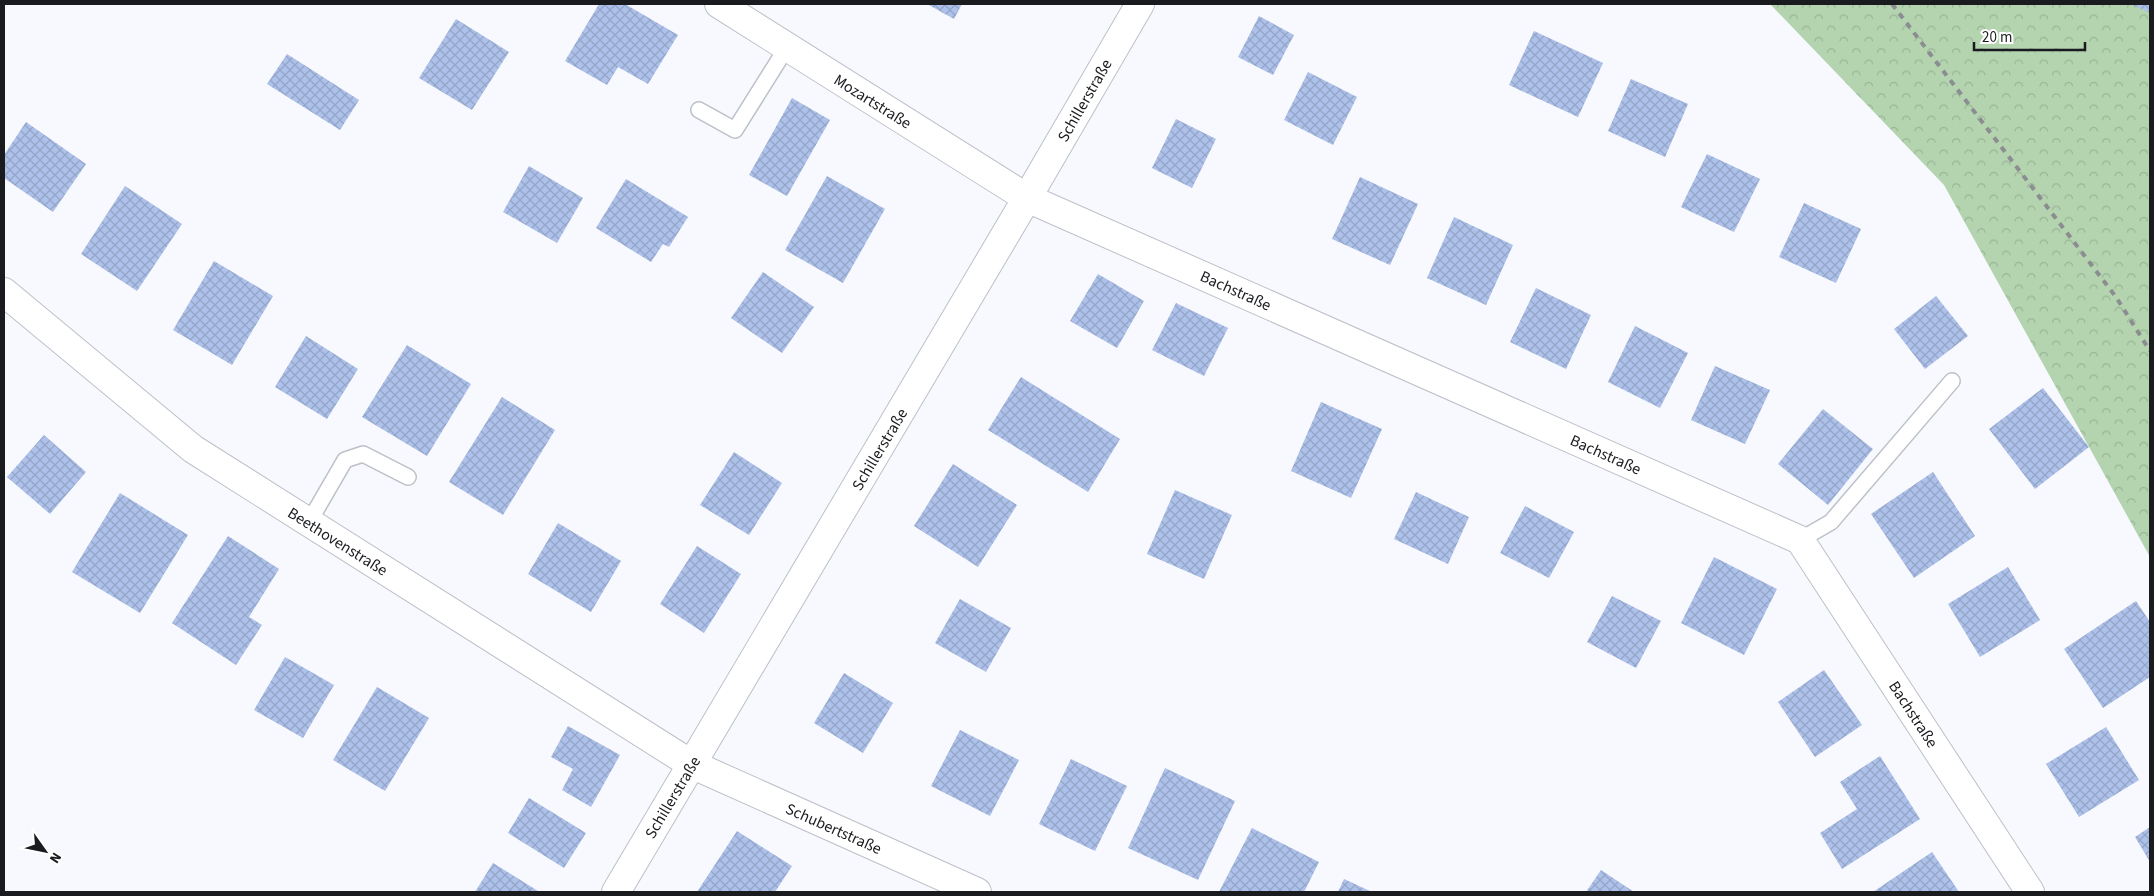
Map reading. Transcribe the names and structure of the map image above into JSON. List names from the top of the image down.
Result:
{
  "streets": {
    "street": [
      "Schillerstraße",
      "Mozartstraße",
      "Bachstraße",
      "Beethovenstraße",
      "Schubertstraße"
    ]
  },
  "crossings": [
    ["Schillerstraße", "Mozartstraße"],
    ["Schillerstraße", "Bachstraße"],
    ["Schillerstraße", "Beethovenstraße"],
    ["Schillerstraße", "Schubertstraße"],
    ["Mozartstraße", "Bachstraße"],
    ["Beethovenstraße", "Schubertstraße"]
  ],
  "scale_bar": "20 m",
  "north": "bottom right"
}
